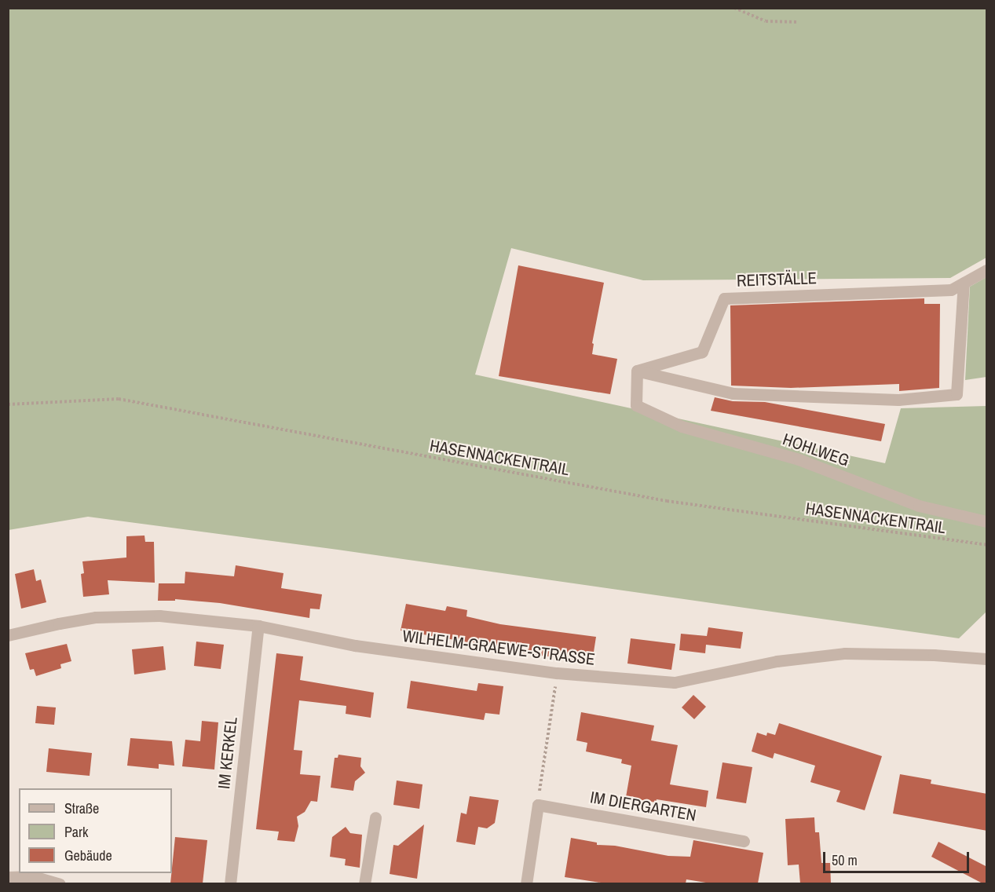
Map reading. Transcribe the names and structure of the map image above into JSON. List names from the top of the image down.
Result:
{
  "streets": {
    "street": [
      "REITSTÄLLE",
      "HOHLWEG",
      "WILHELM-GRAEWE-STRASSE",
      "IM KERKEL",
      "IM DIERGARTEN"
    ],
    "path": ["HASENNACKENTRAIL"]
  },
  "crossings": [
    ["REITSTÄLLE", "HOHLWEG"],
    ["WILHELM-GRAEWE-STRASSE", "IM KERKEL"]
  ],
  "legend": ["Straße", "Park", "Gebäude"],
  "scale_bar": "50 m"
}
